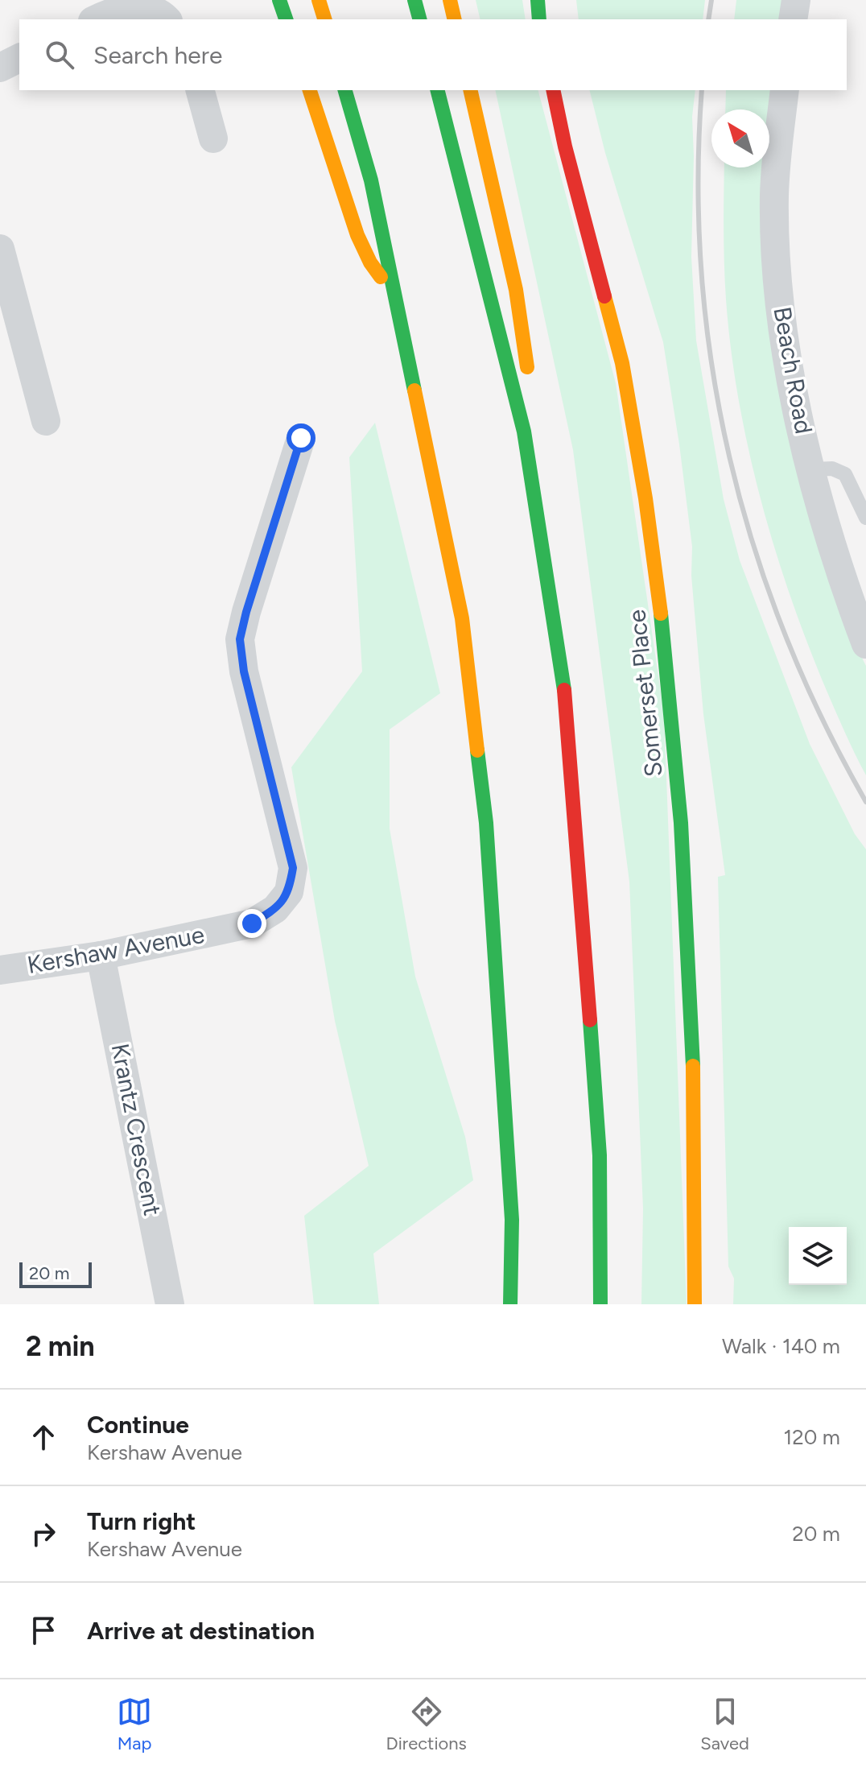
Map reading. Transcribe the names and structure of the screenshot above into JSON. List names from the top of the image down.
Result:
{
  "streets": {
    "main road": ["Somerset Place"],
    "street": ["Beach Road", "Kershaw Avenue", "Krantz Crescent"]
  },
  "crossings": [
    ["Kershaw Avenue", "Krantz Crescent"]
  ],
  "scale_bar": "20 m",
  "north": "top left",
  "page": {
    "search": "Search here",
    "scale": "20 m",
    "heading": ["2 min", "Walk · 140 m"],
    "list": [
      ["Continue", "Kershaw Avenue", "120 m"],
      ["Turn right", "Kershaw Avenue", "20 m"],
      "Arrive at destination"
    ],
    "nav": ["Map", "Directions", "Saved"]
  }
}
